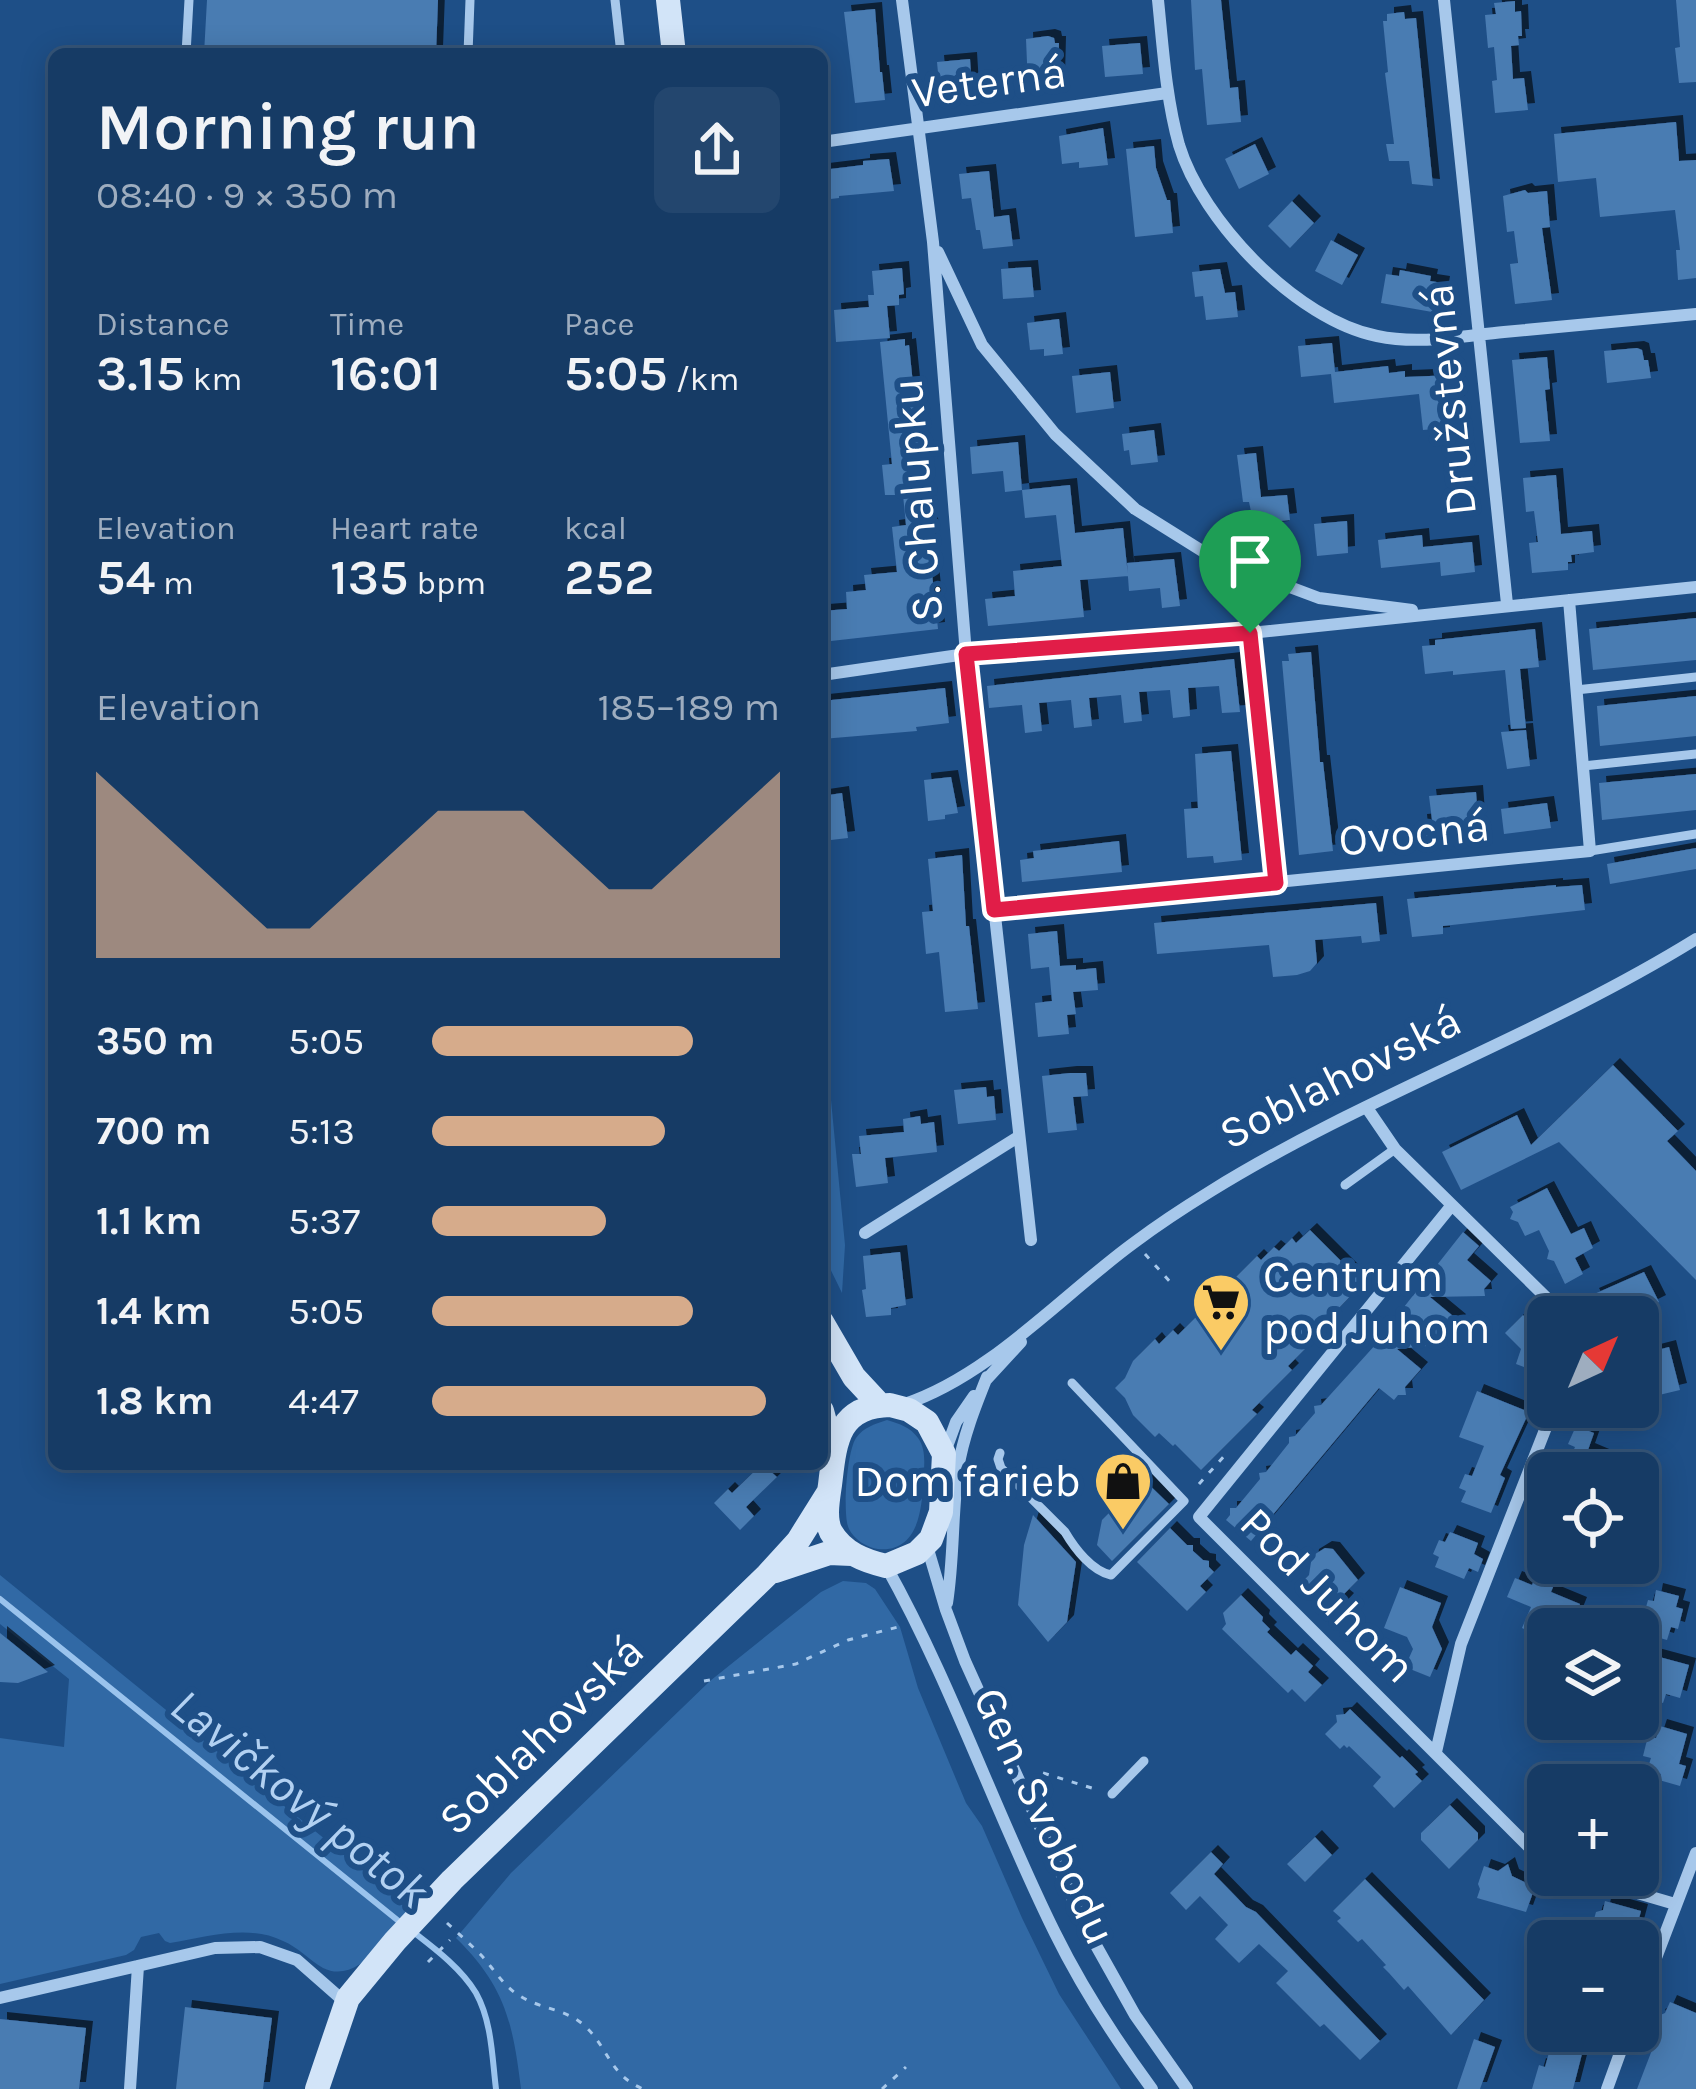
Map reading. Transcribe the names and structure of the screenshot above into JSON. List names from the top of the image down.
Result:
{
  "streets": {
    "street": [
      "Veterná",
      "Družstevná",
      "S. Chalupku",
      "Ovocná",
      "Soblahovská",
      "Pod Juhom",
      "Gen. Svobodu"
    ]
  },
  "crossings": [
    ["Veterná", "S. Chalupku"],
    ["S. Chalupku", "Ovocná"],
    ["Soblahovská", "Gen. Svobodu"]
  ],
  "water": ["Lavičkový potok"],
  "places": {
    "supermarket": ["Centrum pod Juhom"],
    "shop": ["Dom farieb"]
  },
  "north": "top right",
  "page": {
    "heading": ["Morning run", "08:40 · 9 × 350 m"],
    "stats": [
      ["Distance", "3.15 km"],
      ["Time", "16:01"],
      ["Pace", "5:05 /km"],
      ["Elevation", "54 m"],
      ["Heart rate", "135 bpm"],
      ["kcal", "252"]
    ],
    "chart": ["Elevation", "185–189 m"],
    "list": [
      {
        "name": "350 m",
        "note": "5:05"
      },
      {
        "name": "700 m",
        "note": "5:13"
      },
      {
        "name": "1.1 km",
        "note": "5:37"
      },
      {
        "name": "1.4 km",
        "note": "5:05"
      },
      {
        "name": "1.8 km",
        "note": "4:47"
      }
    ],
    "map_buttons": ["+", "−"]
  }
}
